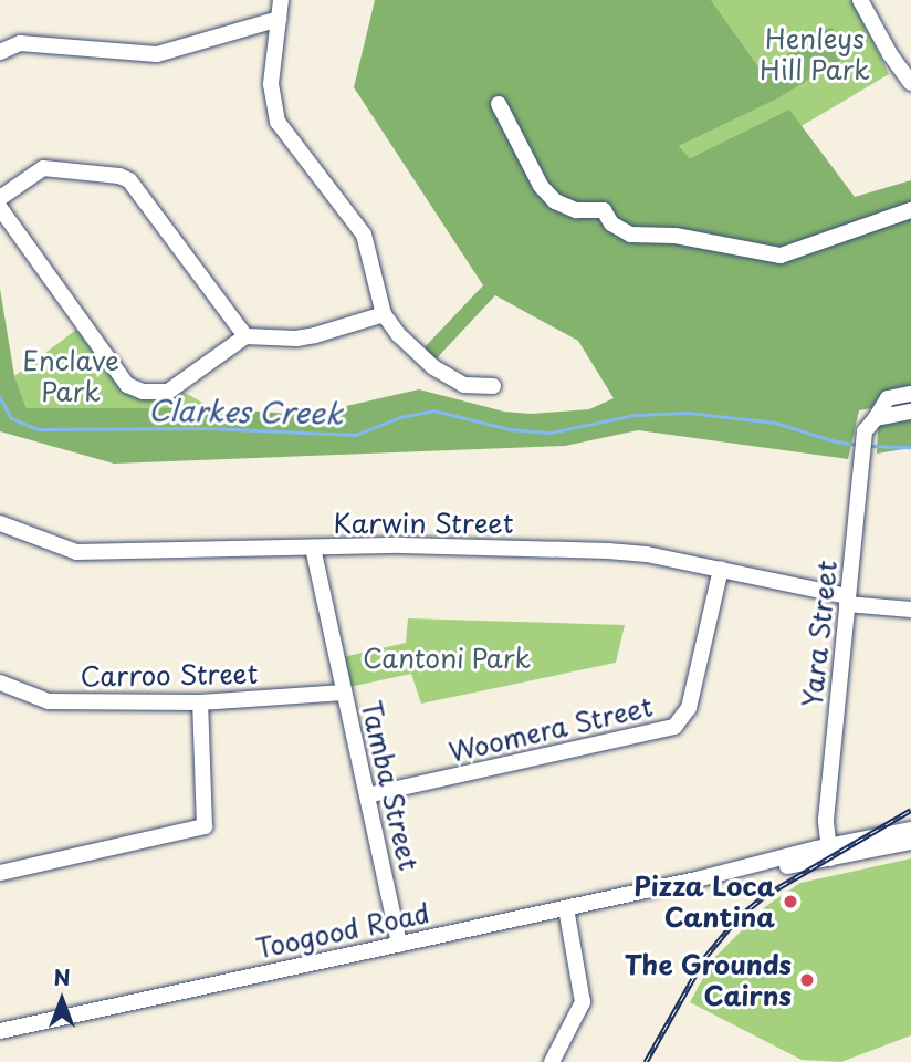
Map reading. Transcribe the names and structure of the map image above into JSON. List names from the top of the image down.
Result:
{
  "streets": {
    "street": [
      "Karwin Street",
      "Yara Street",
      "Carroo Street",
      "Woomera Street",
      "Tamba Street",
      "Toogood Road"
    ]
  },
  "crossings": [
    ["Karwin Street", "Yara Street"],
    ["Karwin Street", "Woomera Street"],
    ["Karwin Street", "Tamba Street"],
    ["Yara Street", "Toogood Road"],
    ["Carroo Street", "Tamba Street"],
    ["Woomera Street", "Tamba Street"],
    ["Tamba Street", "Toogood Road"]
  ],
  "water": ["Clarkes Creek"],
  "parks": ["Henleys Hill Park", "Enclave Park", "Cantoni Park"],
  "places": ["Pizza Loca Cantina", "The Grounds Cairns"],
  "north": "top"
}
